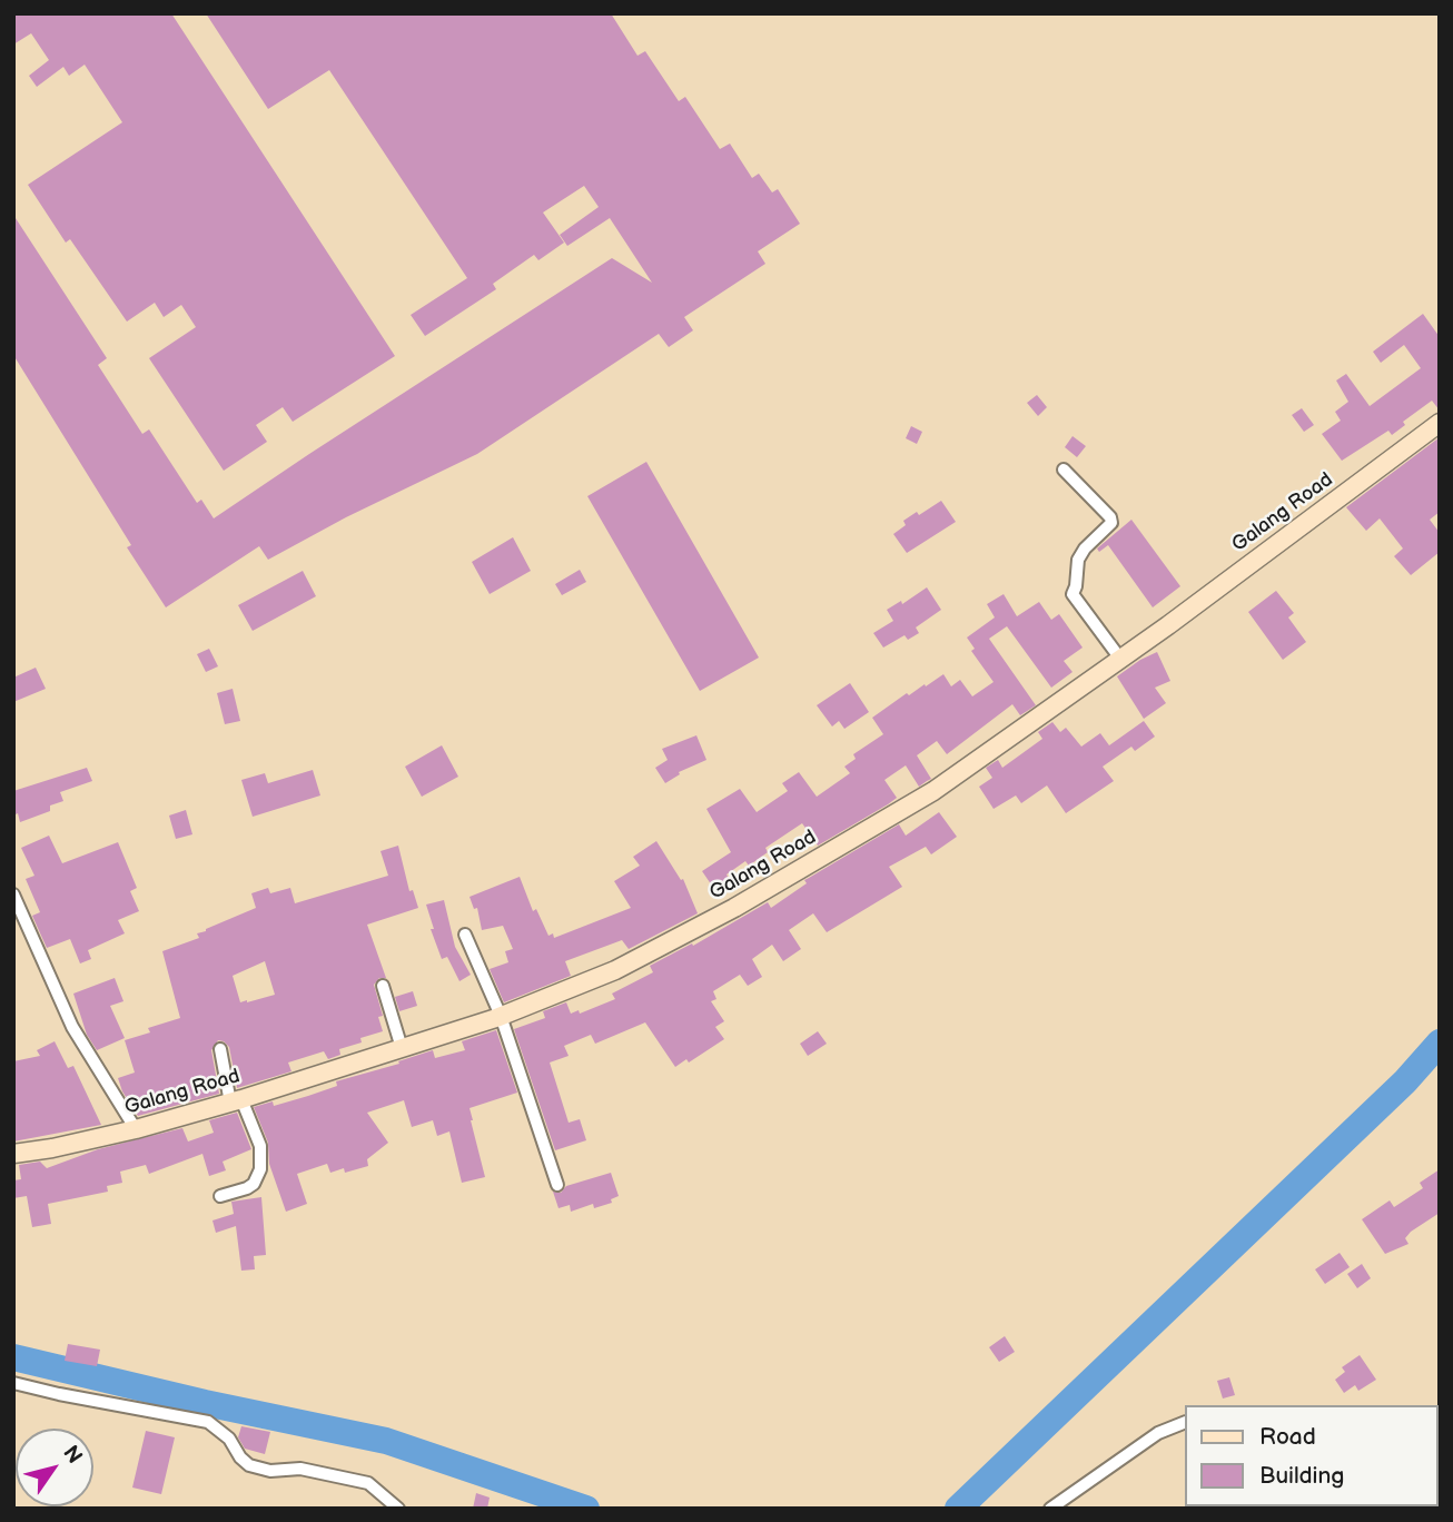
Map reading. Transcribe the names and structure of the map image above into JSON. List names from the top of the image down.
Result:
{
  "streets": {
    "street": ["Galang Road"]
  },
  "legend": ["Road", "Building"],
  "north": "top right"
}
